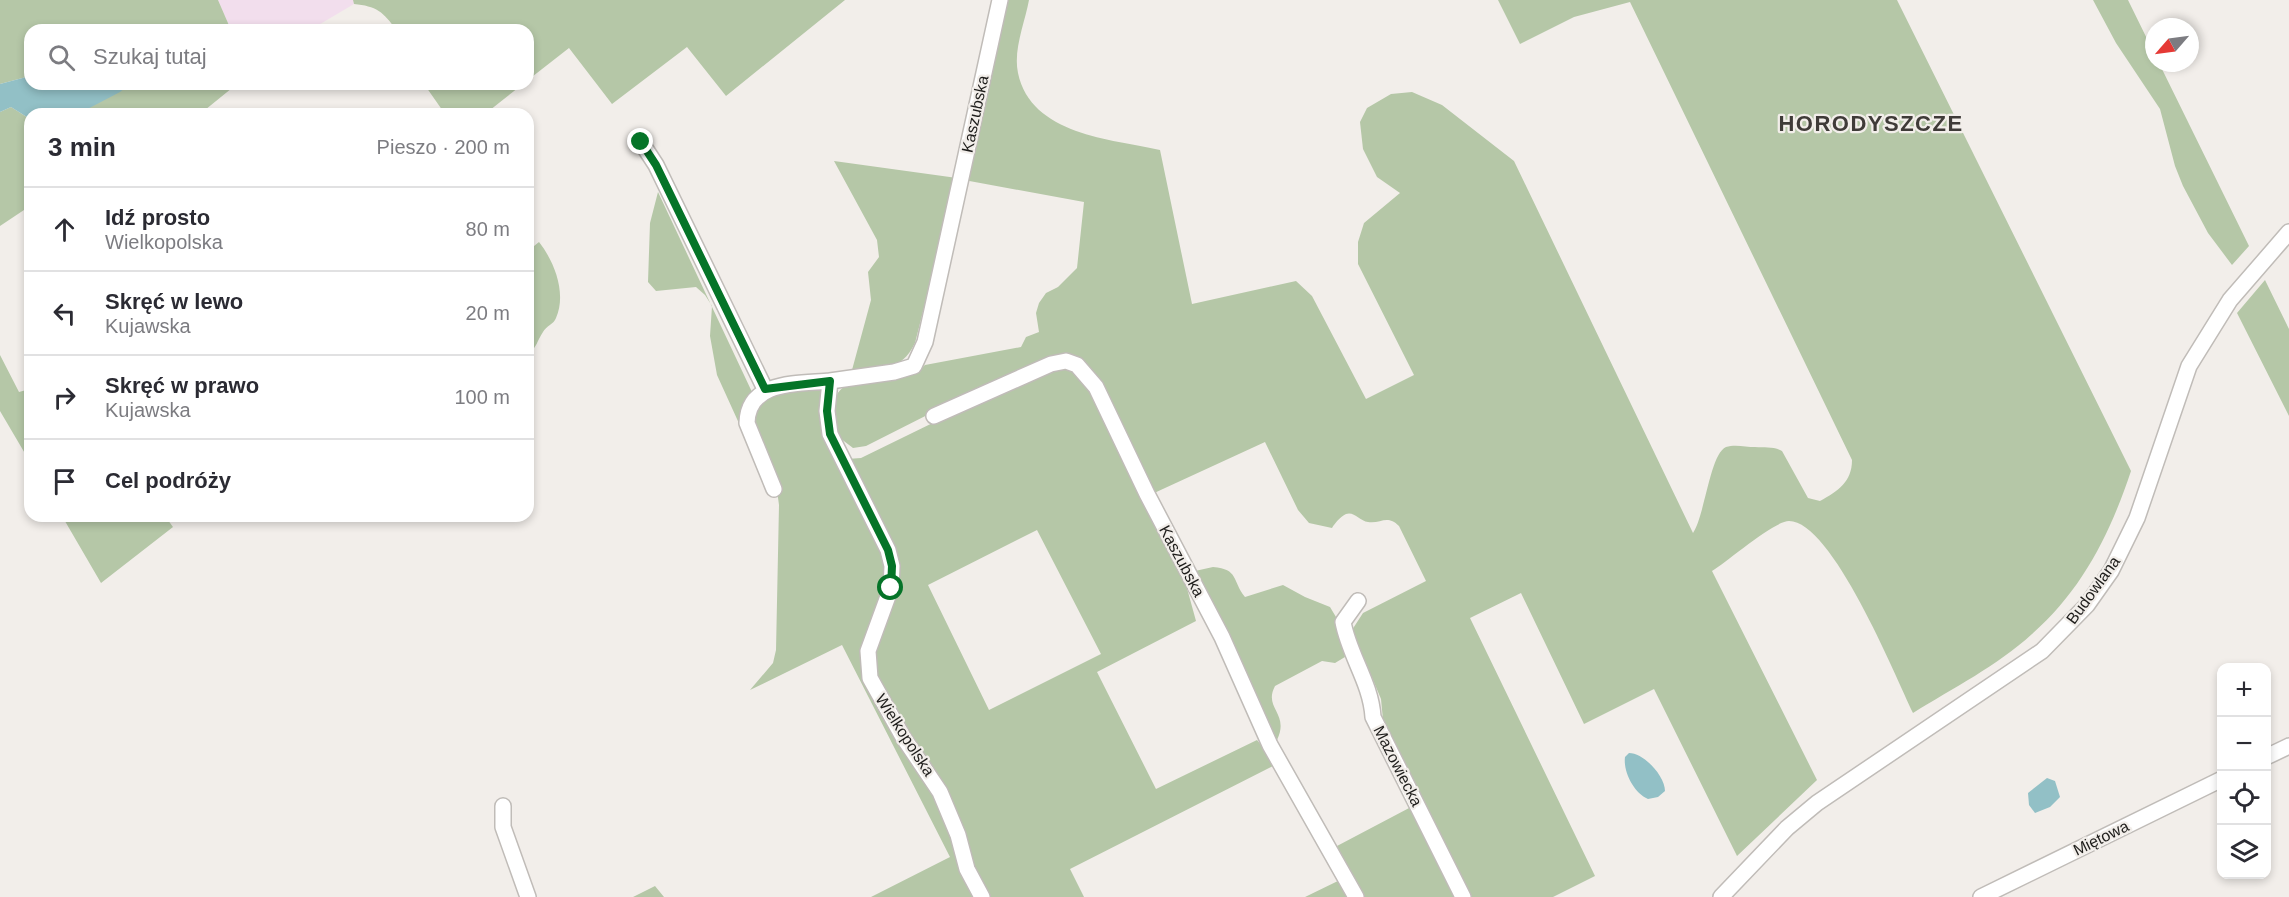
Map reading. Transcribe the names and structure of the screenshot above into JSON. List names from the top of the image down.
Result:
{
  "streets": {
    "street": [
      "Kaszubska",
      "Budowlana",
      "Wielkopolska",
      "Mazowiecka",
      "Miętowa"
    ]
  },
  "crossings": [
    ["Kaszubska", "Wielkopolska"]
  ],
  "districts": ["HORODYSZCZE"],
  "north": "bottom left",
  "page": {
    "search": "Szukaj tutaj",
    "heading": ["3 min", "Pieszo · 200 m"],
    "list": [
      ["Idź prosto", "Wielkopolska", "80 m"],
      ["Skręć w lewo", "Kujawska", "20 m"],
      ["Skręć w prawo", "Kujawska", "100 m"],
      "Cel podróży"
    ],
    "map_buttons": ["+", "−"]
  }
}
